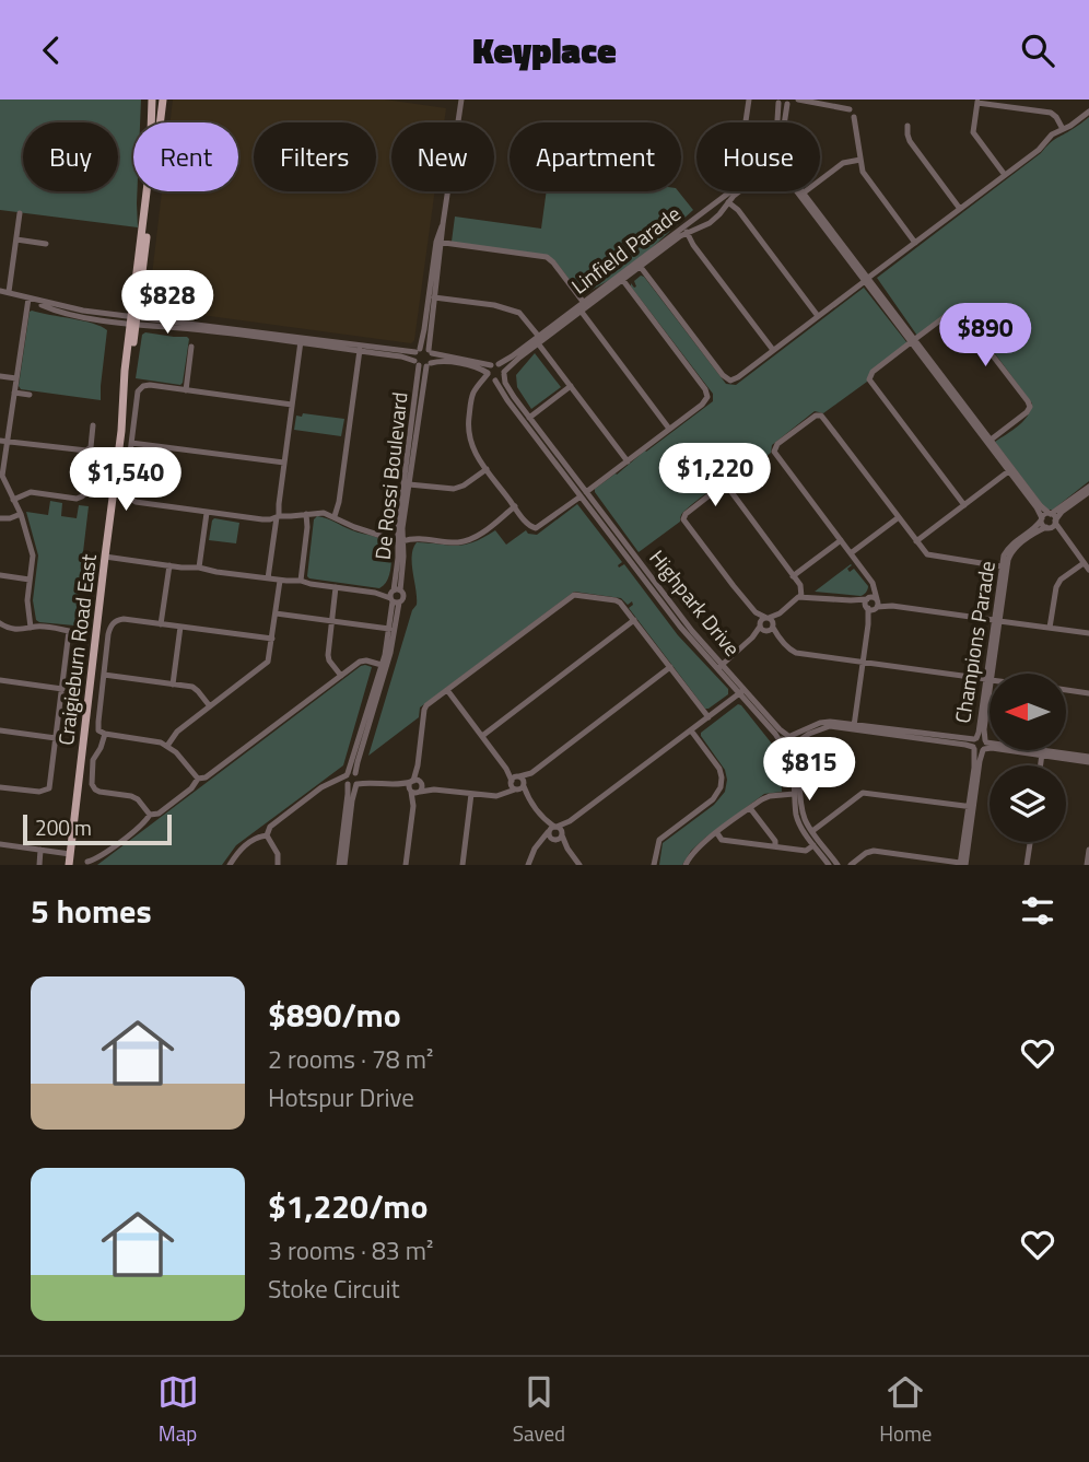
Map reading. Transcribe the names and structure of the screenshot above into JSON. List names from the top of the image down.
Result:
{
  "streets": {
    "main road": ["Craigieburn Road East"],
    "street": [
      "Linfield Parade",
      "De Rossi Boulevard",
      "Highpark Drive",
      "Champions Parade"
    ]
  },
  "crossings": [
    ["Linfield Parade", "Highpark Drive"]
  ],
  "scale_bar": "200 m",
  "north": "left",
  "page": {
    "header": "Keyplace",
    "chip": [
      "Buy",
      "Rent",
      "Filters",
      "New",
      "Apartment",
      "House"
    ],
    "price": [
      "$828",
      "$890",
      "$1,220",
      "$1,540",
      "$815"
    ],
    "scale": "200 m",
    "heading": "5 homes",
    "list": [
      {
        "name": "$890/mo",
        "note": "2 rooms · 78 m² · Hotspur Drive"
      },
      {
        "name": "$1,220/mo",
        "note": "3 rooms · 83 m² · Stoke Circuit"
      }
    ],
    "tabs": ["Map", "Saved", "Home"]
  }
}
